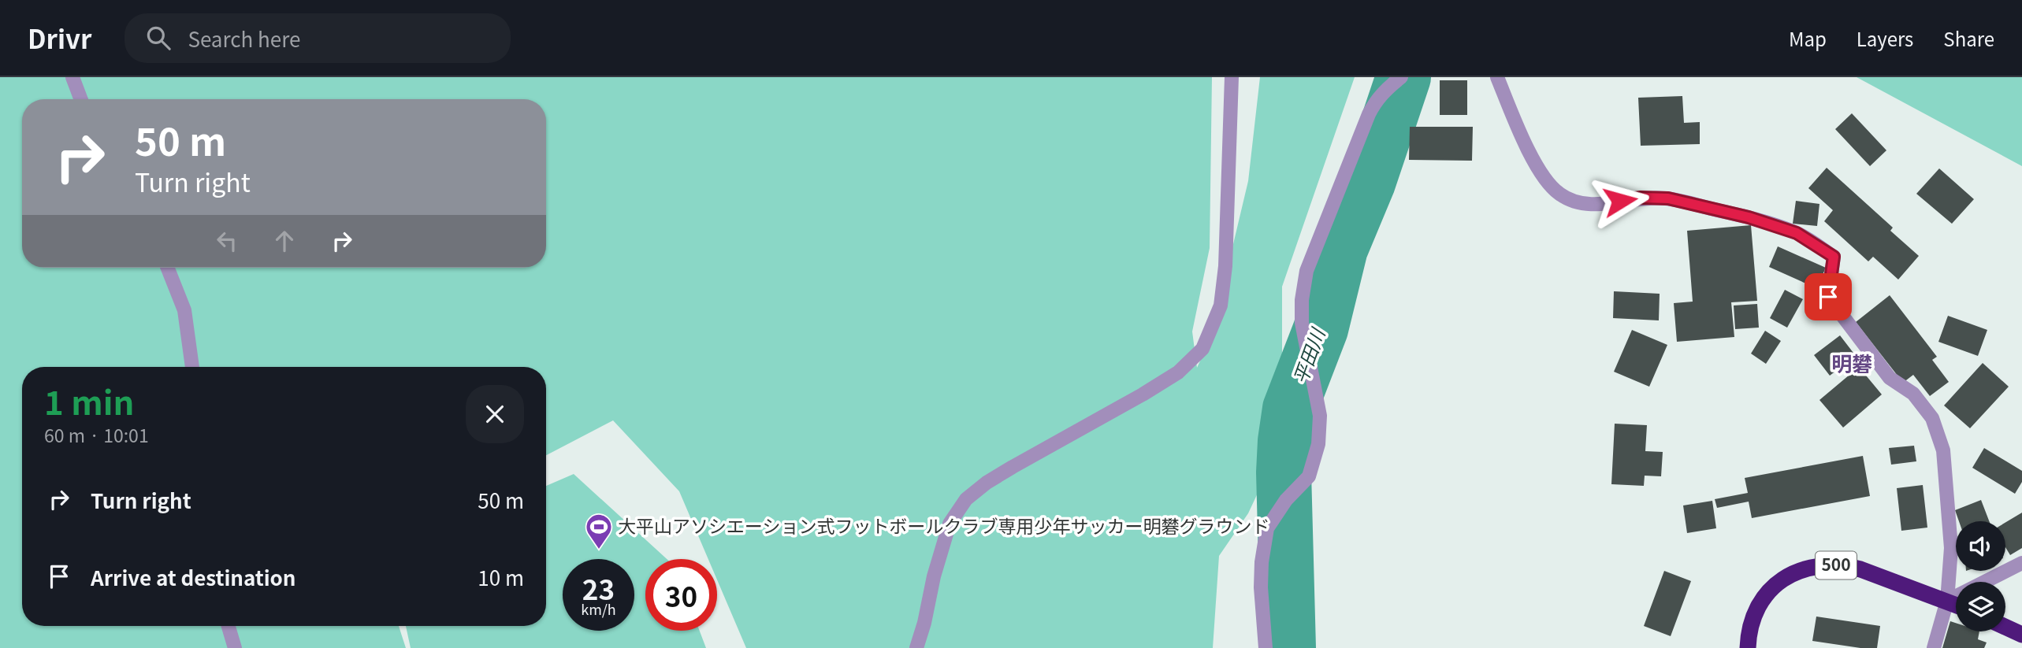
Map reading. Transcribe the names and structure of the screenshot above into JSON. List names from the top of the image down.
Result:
{
  "streets": {
    "highway": ["500"]
  },
  "districts": ["明礬"],
  "water": ["平田川"],
  "places": {
    "sports": ["大平山アソシエーション式フットボールクラブ専用少年サッカー明礬グラウンド"]
  },
  "page": {
    "header": "Drivr",
    "search": "Search here",
    "nav": ["Map", "Layers", "Share"],
    "turn": ["50 m", "Turn right"],
    "heading": ["1 min", "60 m · 10:01"],
    "list": [
      {
        "name": "Turn right",
        "value": "50 m"
      },
      {
        "name": "Arrive at destination",
        "value": "10 m"
      }
    ],
    "speed": "23 km/h",
    "limit": "30"
  }
}
